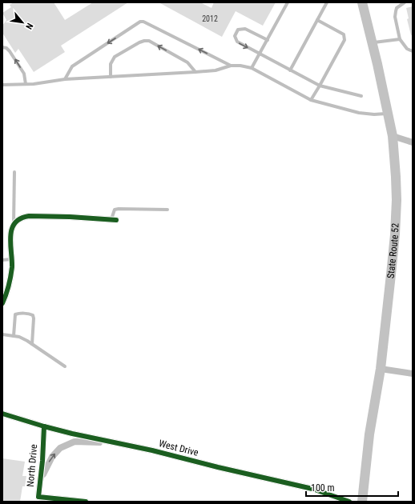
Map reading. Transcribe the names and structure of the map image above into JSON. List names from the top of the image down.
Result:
{
  "streets": {
    "main road": ["State Route 52"],
    "street": ["West Drive", "North Drive"]
  },
  "crossings": [
    ["West Drive", "North Drive"]
  ],
  "house_numbers": ["2012"],
  "scale_bar": "100 m",
  "north": "bottom right"
}
